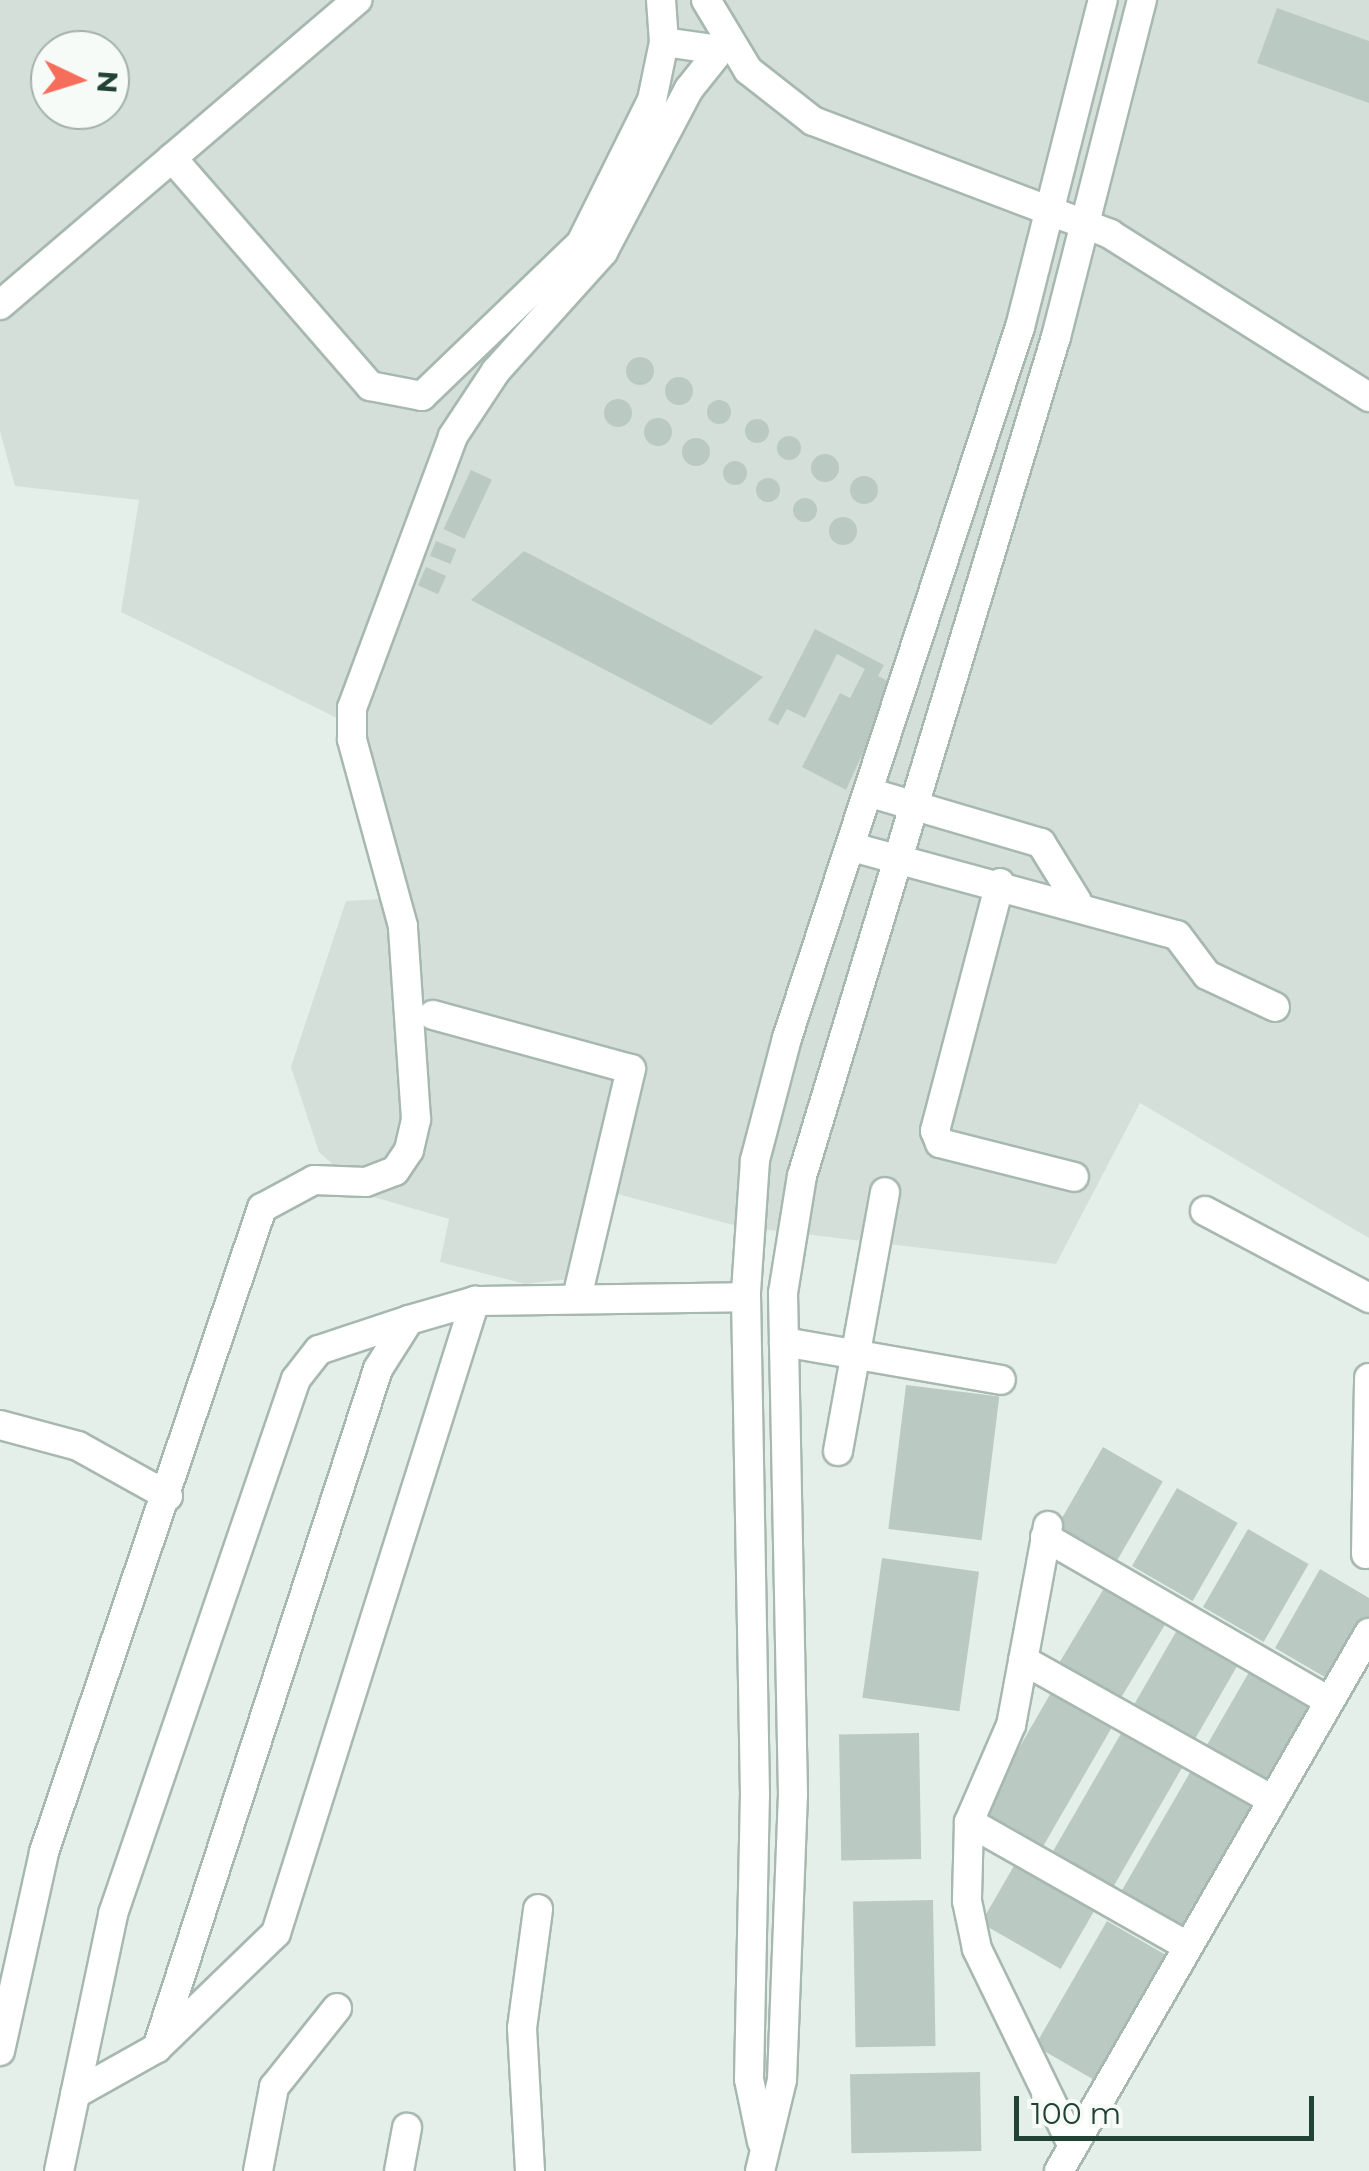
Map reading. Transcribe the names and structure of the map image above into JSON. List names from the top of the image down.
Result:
{
  "scale_bar": "100 m",
  "north": "right"
}
